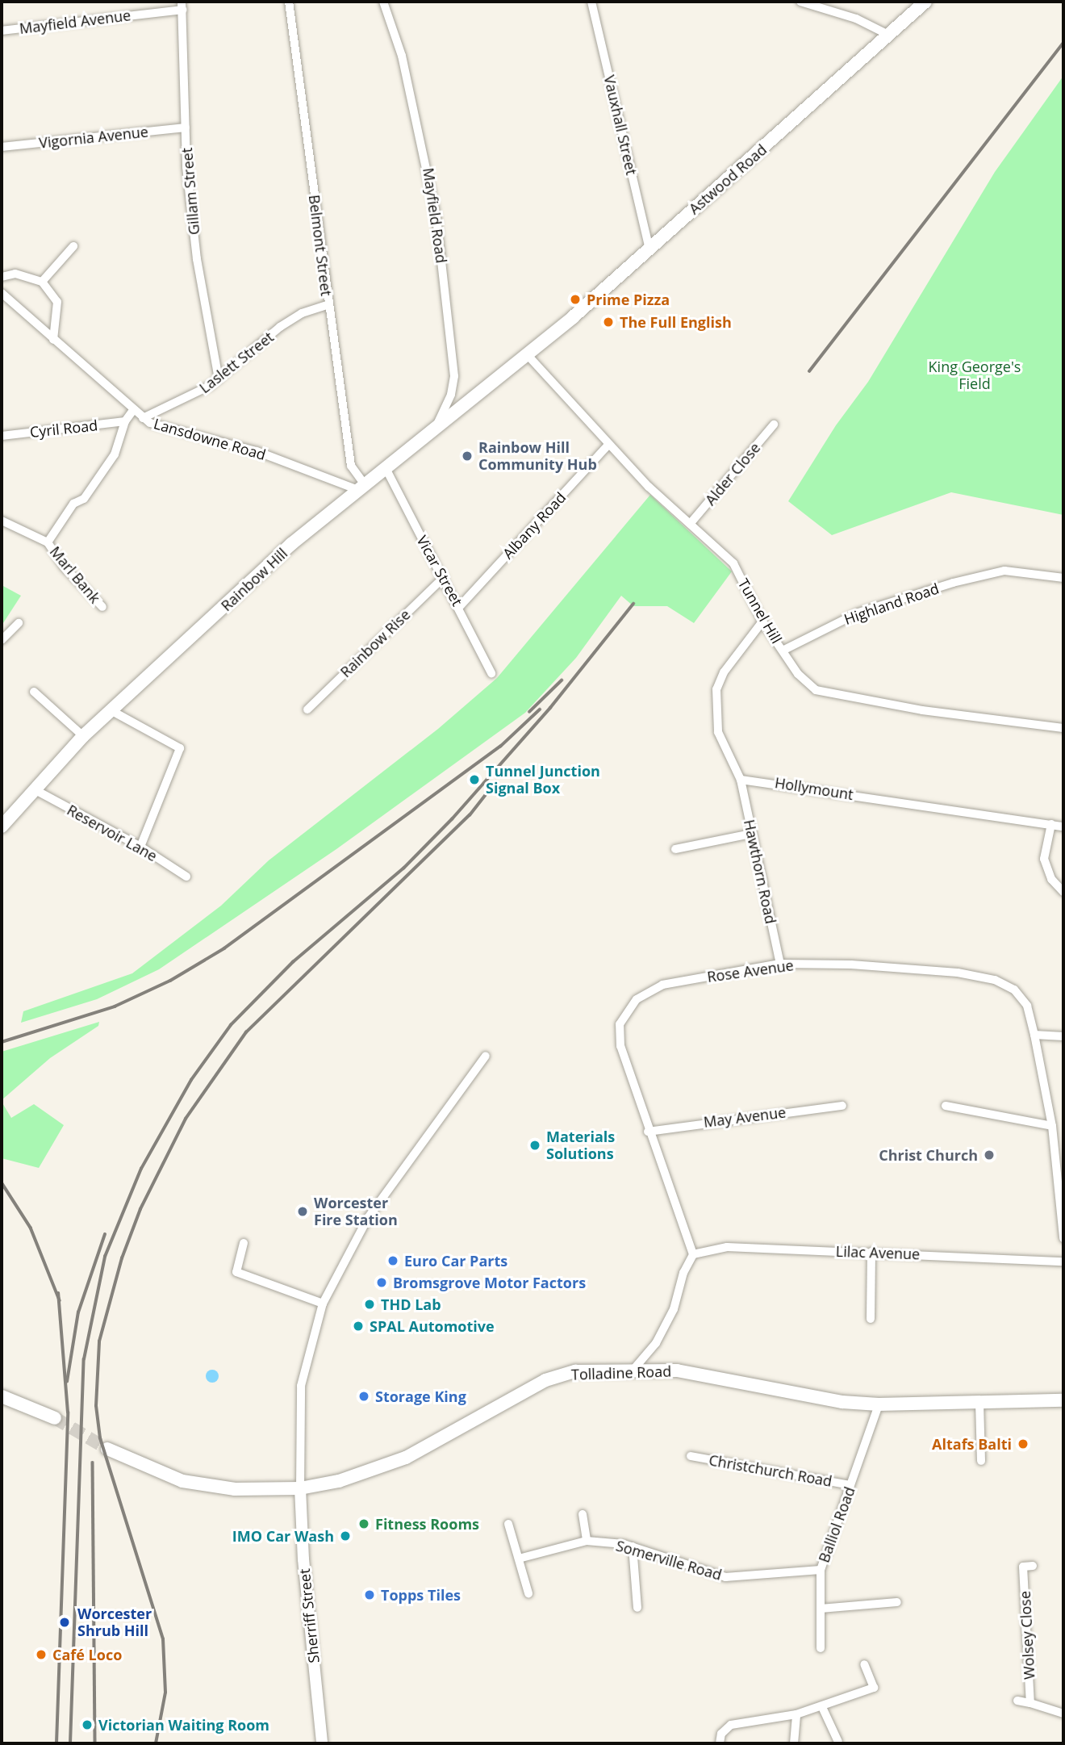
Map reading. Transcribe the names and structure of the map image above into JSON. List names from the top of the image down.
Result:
{
  "streets": {
    "main road": ["Astwood Road", "Rainbow Hill", "Tolladine Road"],
    "street": [
      "Mayfield Avenue",
      "Vauxhall Street",
      "Vigornia Avenue",
      "Gillam Street",
      "Mayfield Road",
      "Belmont Street",
      "Laslett Street",
      "Cyril Road",
      "Lansdowne Road",
      "Alder Close",
      "Albany Road",
      "Vicar Street",
      "Marl Bank",
      "Highland Road",
      "Tunnel Hill",
      "Rainbow Rise",
      "Hollymount",
      "Reservoir Lane",
      "Hawthorn Road",
      "Rose Avenue",
      "May Avenue",
      "Lilac Avenue",
      "Christchurch Road",
      "Balliol Road",
      "Somerville Road",
      "Sherriff Street",
      "Wolsey Close"
    ]
  },
  "crossings": [
    ["Mayfield Avenue", "Gillam Street"],
    ["Vauxhall Street", "Astwood Road"],
    ["Vigornia Avenue", "Gillam Street"],
    ["Astwood Road", "Rainbow Hill"],
    ["Astwood Road", "Tunnel Hill"],
    ["Gillam Street", "Laslett Street"],
    ["Mayfield Road", "Rainbow Hill"],
    ["Belmont Street", "Laslett Street"],
    ["Belmont Street", "Lansdowne Road"],
    ["Belmont Street", "Rainbow Hill"],
    ["Laslett Street", "Lansdowne Road"],
    ["Lansdowne Road", "Rainbow Hill"],
    ["Alder Close", "Tunnel Hill"],
    ["Albany Road", "Vicar Street"],
    ["Albany Road", "Tunnel Hill"],
    ["Vicar Street", "Rainbow Hill"],
    ["Vicar Street", "Rainbow Rise"],
    ["Rainbow Hill", "Tunnel Hill"],
    ["Rainbow Hill", "Reservoir Lane"],
    ["Highland Road", "Tunnel Hill"],
    ["Hollymount", "Hawthorn Road"],
    ["Hawthorn Road", "Rose Avenue"],
    ["Rose Avenue", "May Avenue"],
    ["Rose Avenue", "Lilac Avenue"],
    ["Tolladine Road", "Balliol Road"],
    ["Tolladine Road", "Sherriff Street"],
    ["Christchurch Road", "Balliol Road"],
    ["Balliol Road", "Somerville Road"]
  ],
  "parks": ["King George's Field"],
  "places": [
    "Prime Pizza",
    "The Full English",
    "Rainbow Hill Community Hub",
    "Tunnel Junction Signal Box",
    "Materials Solutions",
    "Christ Church",
    "Worcester Fire Station",
    "Euro Car Parts",
    "Bromsgrove Motor Factors",
    "THD Lab",
    "SPAL Automotive",
    "Storage King",
    "Altafs Balti",
    "Fitness Rooms",
    "IMO Car Wash",
    "Topps Tiles",
    "Worcester Shrub Hill",
    "Café Loco",
    "Victorian Waiting Room"
  ]
}
